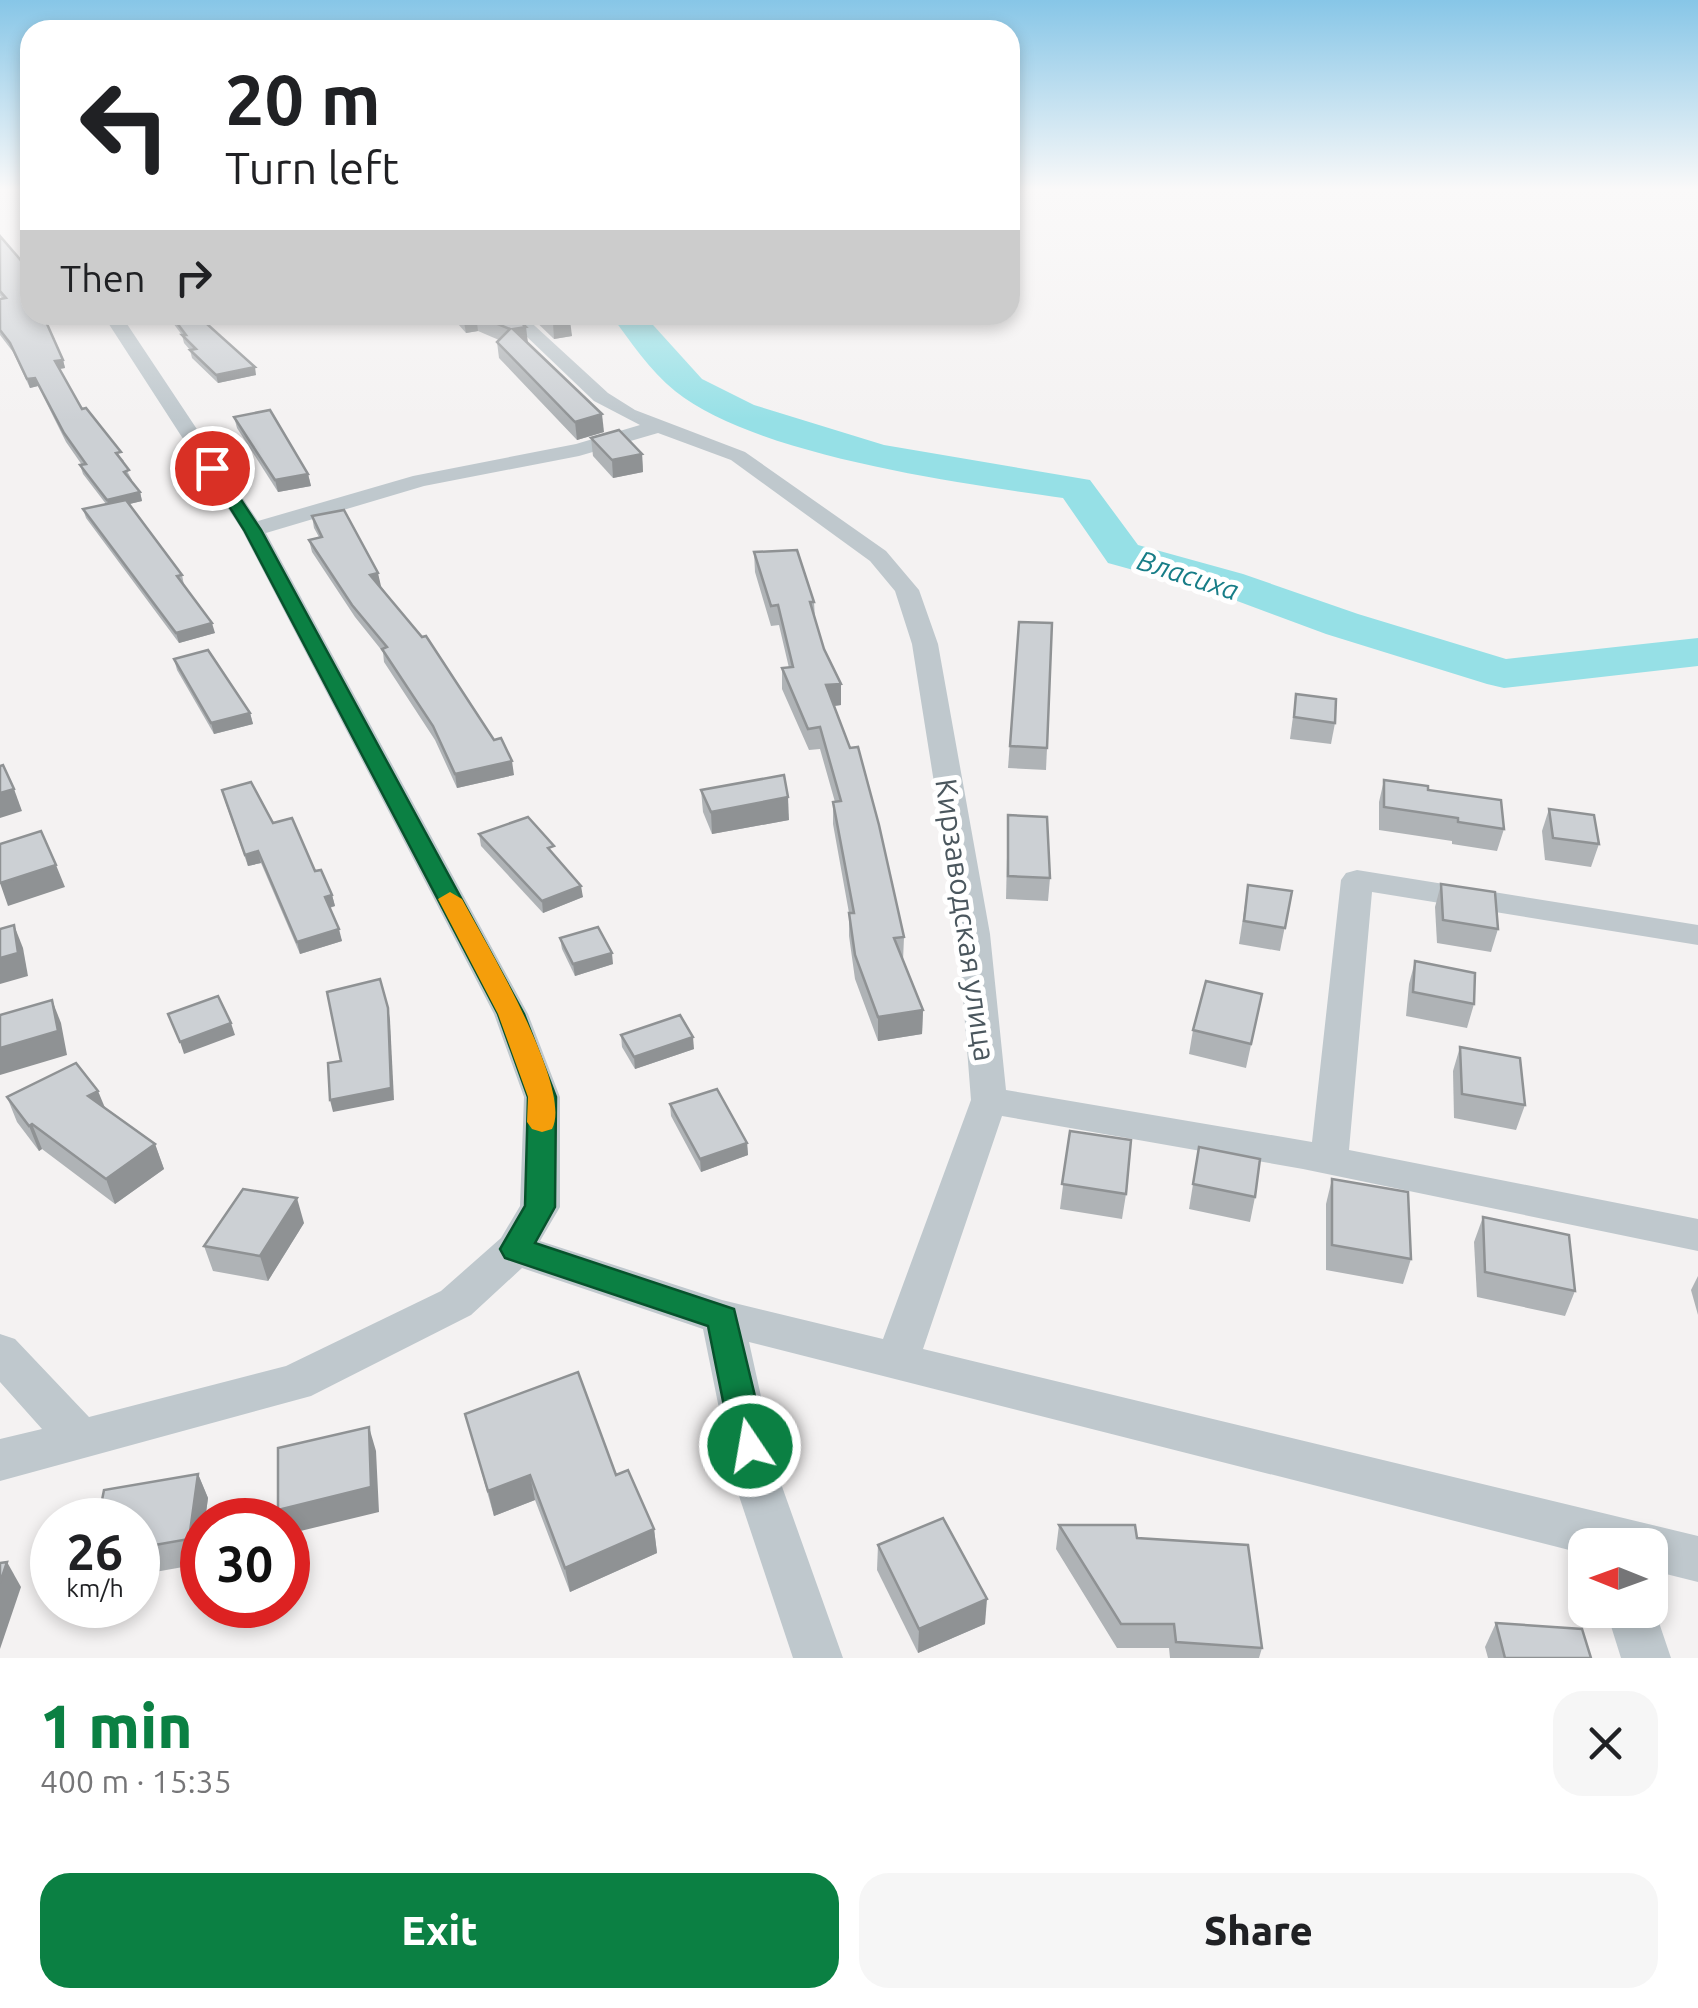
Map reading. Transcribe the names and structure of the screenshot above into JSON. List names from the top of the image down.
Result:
{
  "streets": {
    "street": ["Кирзаводская улица"]
  },
  "water": ["Власиха"],
  "north": "left",
  "page": {
    "turn": ["20 m", "Turn left"],
    "then": "Then",
    "speed": "26 km/h",
    "limit": "30",
    "heading": ["1 min", "400 m · 15:35"],
    "buttons": ["Exit", "Share"]
  }
}
